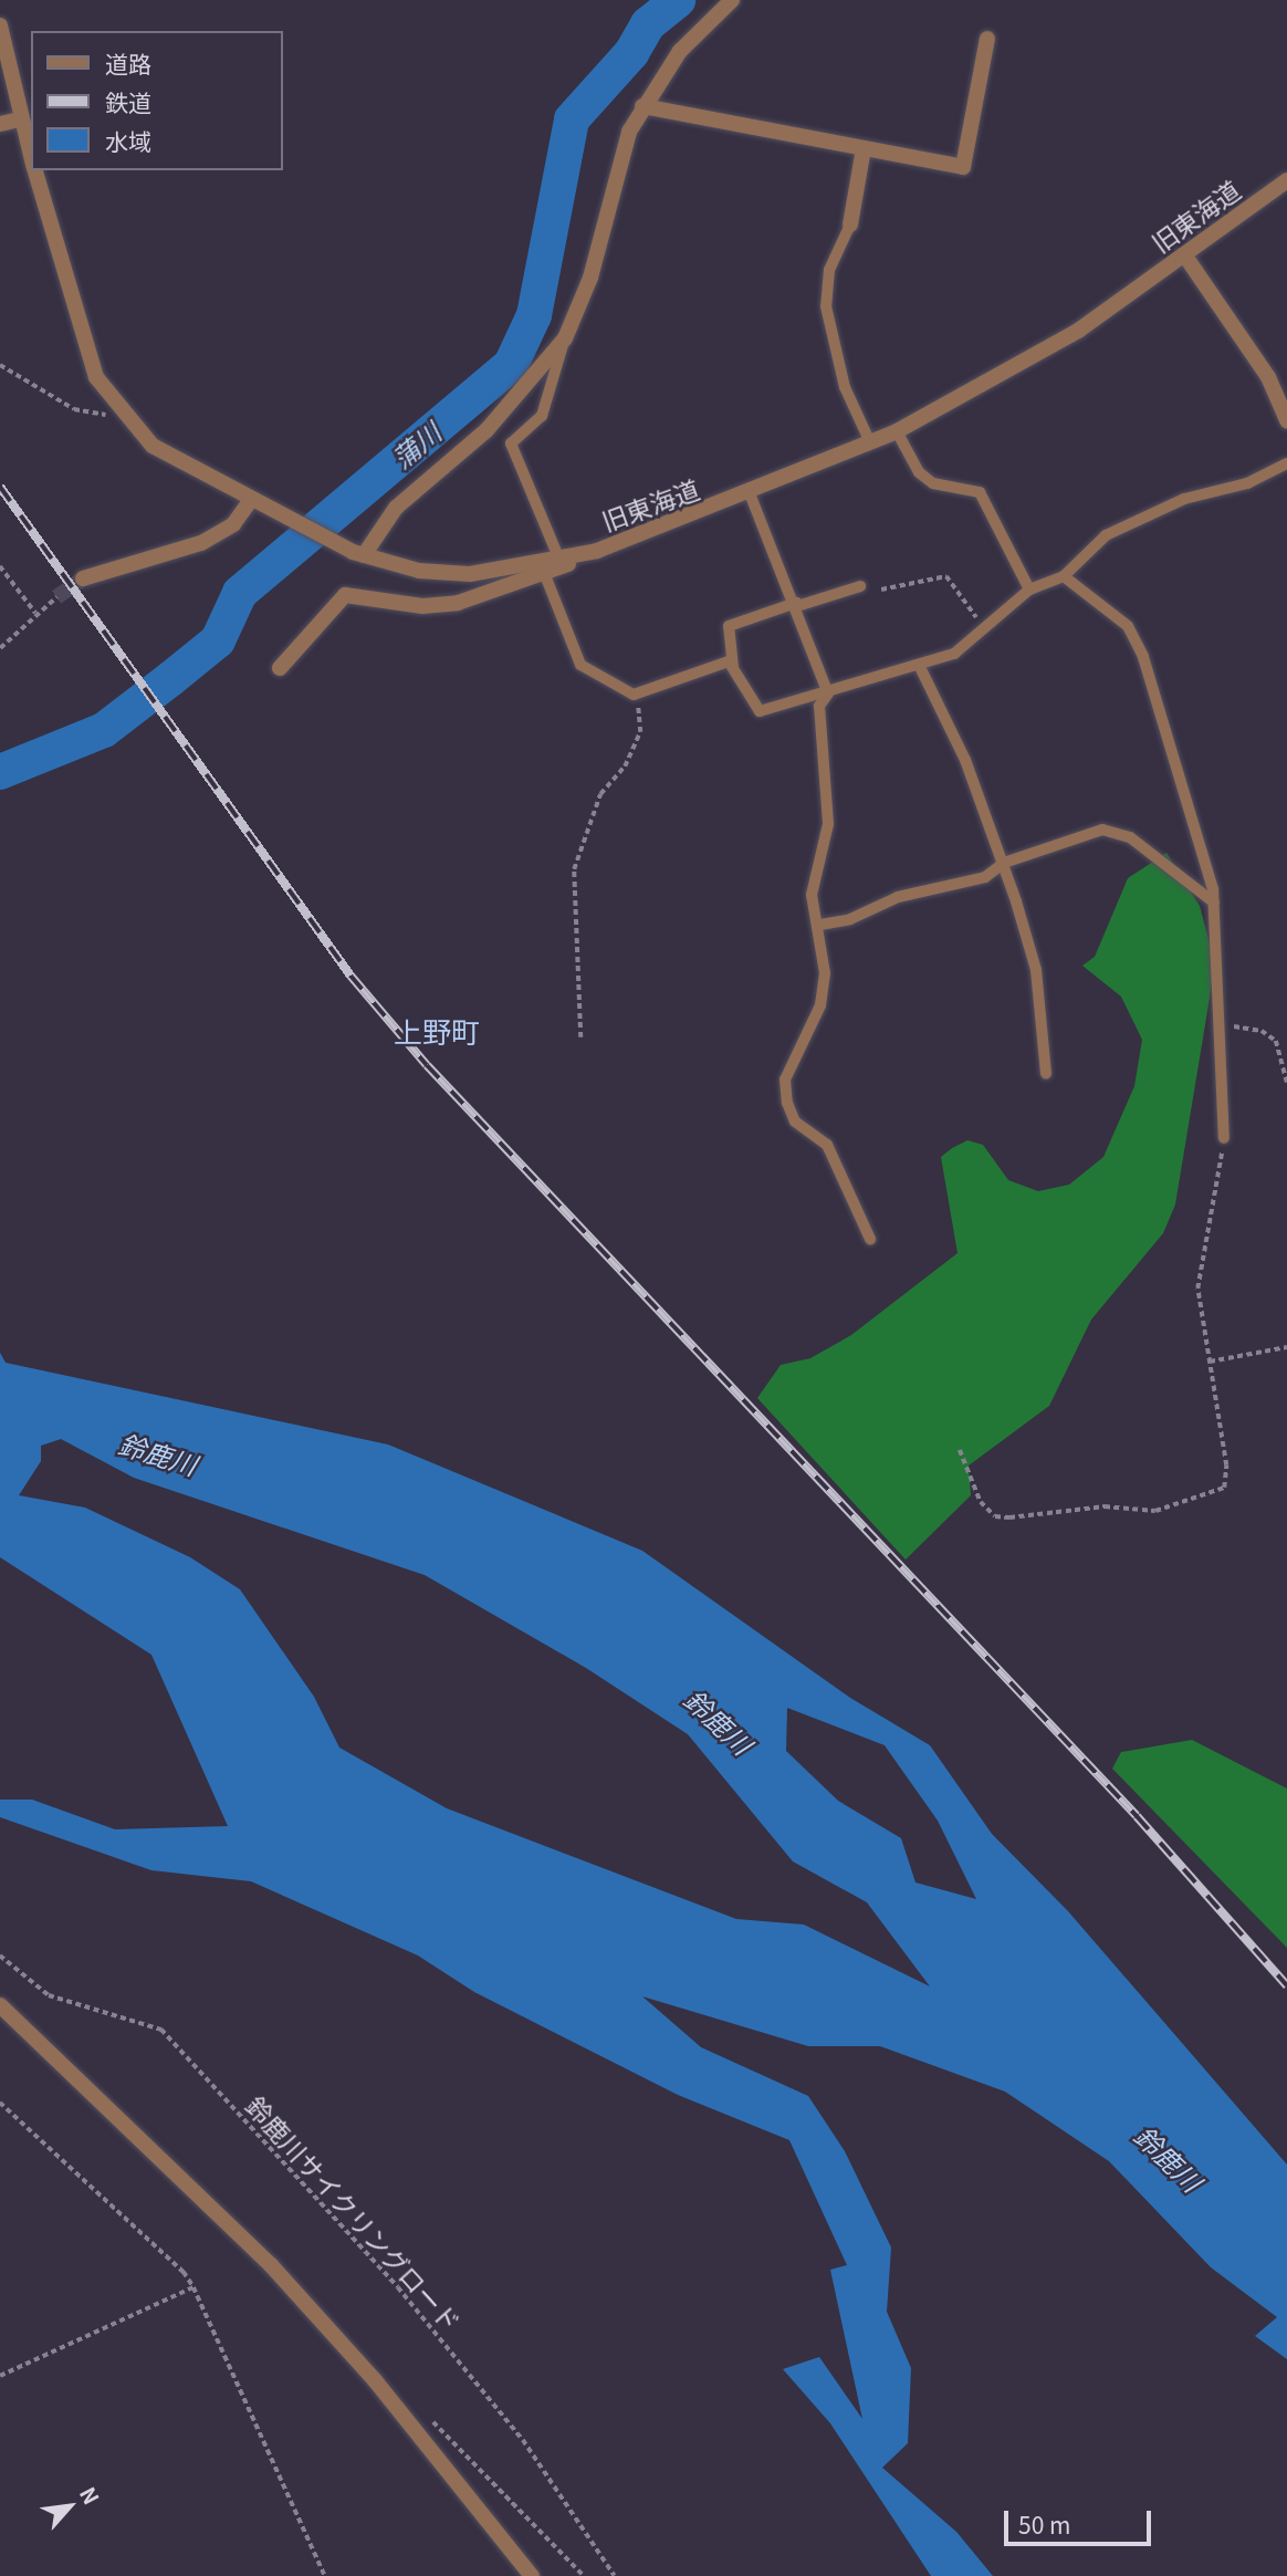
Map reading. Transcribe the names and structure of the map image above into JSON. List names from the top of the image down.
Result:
{
  "streets": {
    "street": ["旧東海道"],
    "path": ["鈴鹿川サイクリングロード"]
  },
  "districts": ["上野町"],
  "water": ["蒲川", "鈴鹿川"],
  "legend": ["道路", "鉄道", "水域"],
  "scale_bar": "50 m",
  "north": "top right"
}
